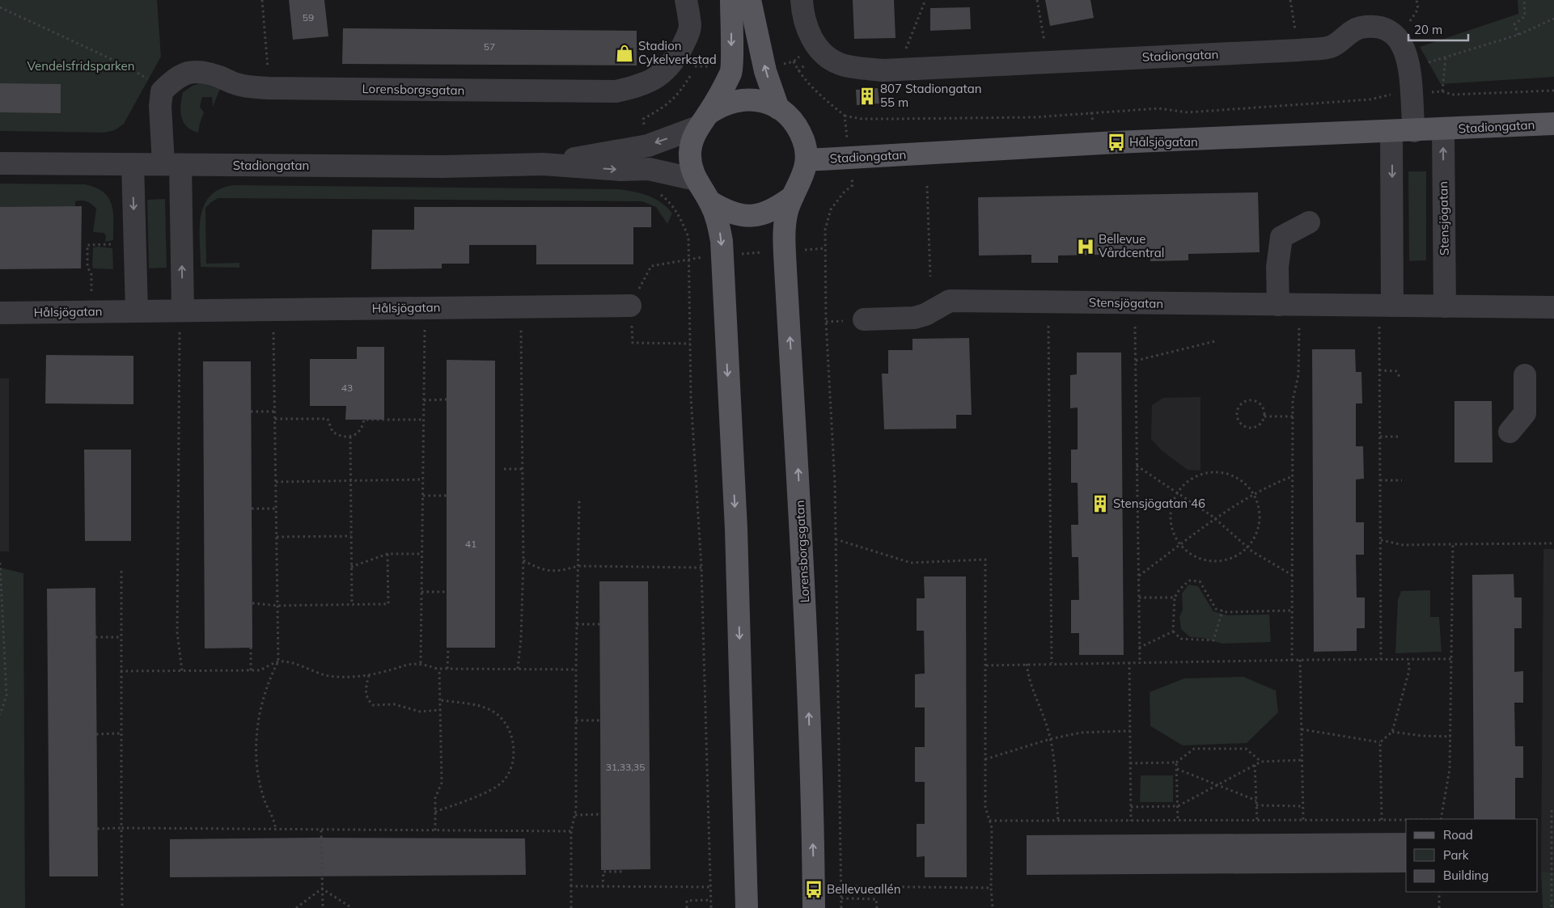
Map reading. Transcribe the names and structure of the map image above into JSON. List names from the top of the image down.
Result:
{
  "streets": {
    "main road": ["Stadiongatan", "Lorensborgsgatan"],
    "street": ["Stensjögatan", "Hålsjögatan"]
  },
  "crossings": [
    ["Stadiongatan", "Lorensborgsgatan"],
    ["Stadiongatan", "Stensjögatan"]
  ],
  "parks": ["Vendelsfridsparken"],
  "places": {
    "shop": ["Stadion Cykelverkstad"],
    "building": ["807 Stadiongatan 55 m", "Stensjögatan 46"],
    "bus stop": ["Hålsjögatan", "Bellevueallén"],
    "hospital": ["Bellevue Vårdcentral"]
  },
  "house_numbers": [
    "59",
    "57",
    "43",
    "41",
    "31,33,35"
  ],
  "legend": ["Road", "Park", "Building"],
  "scale_bar": "20 m"
}
